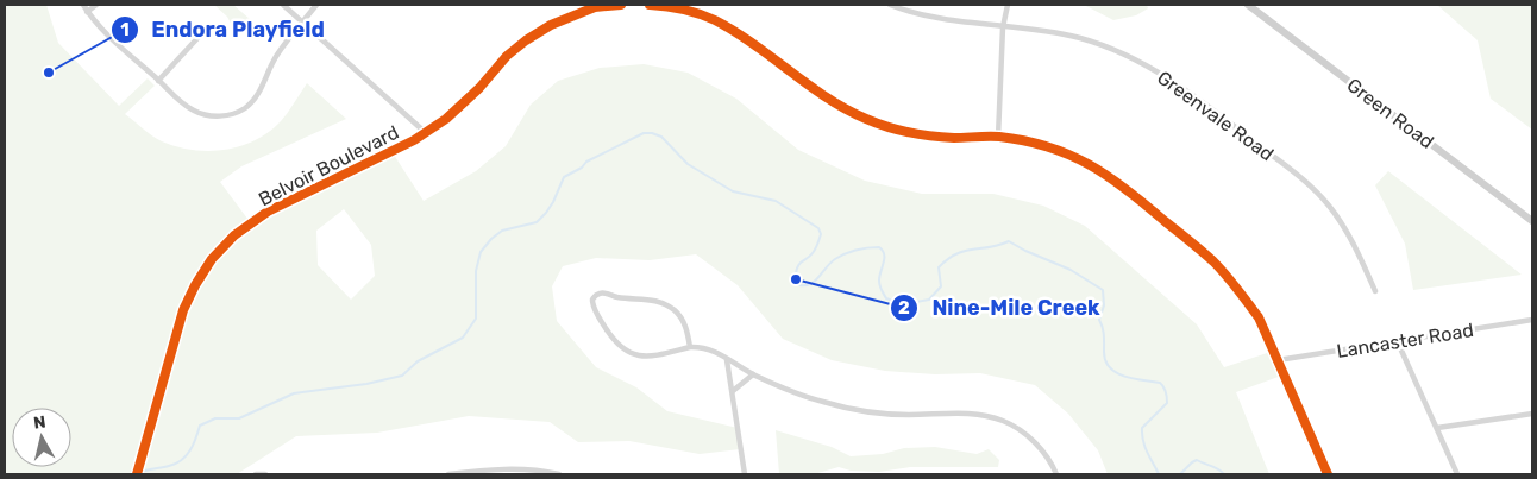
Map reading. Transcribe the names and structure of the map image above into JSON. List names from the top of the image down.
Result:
{
  "streets": {
    "street": [
      "Green Road",
      "Greenvale Road",
      "Belvoir Boulevard",
      "Lancaster Road"
    ]
  },
  "places": ["Endora Playfield", "Nine-Mile Creek"],
  "north": "top"
}
